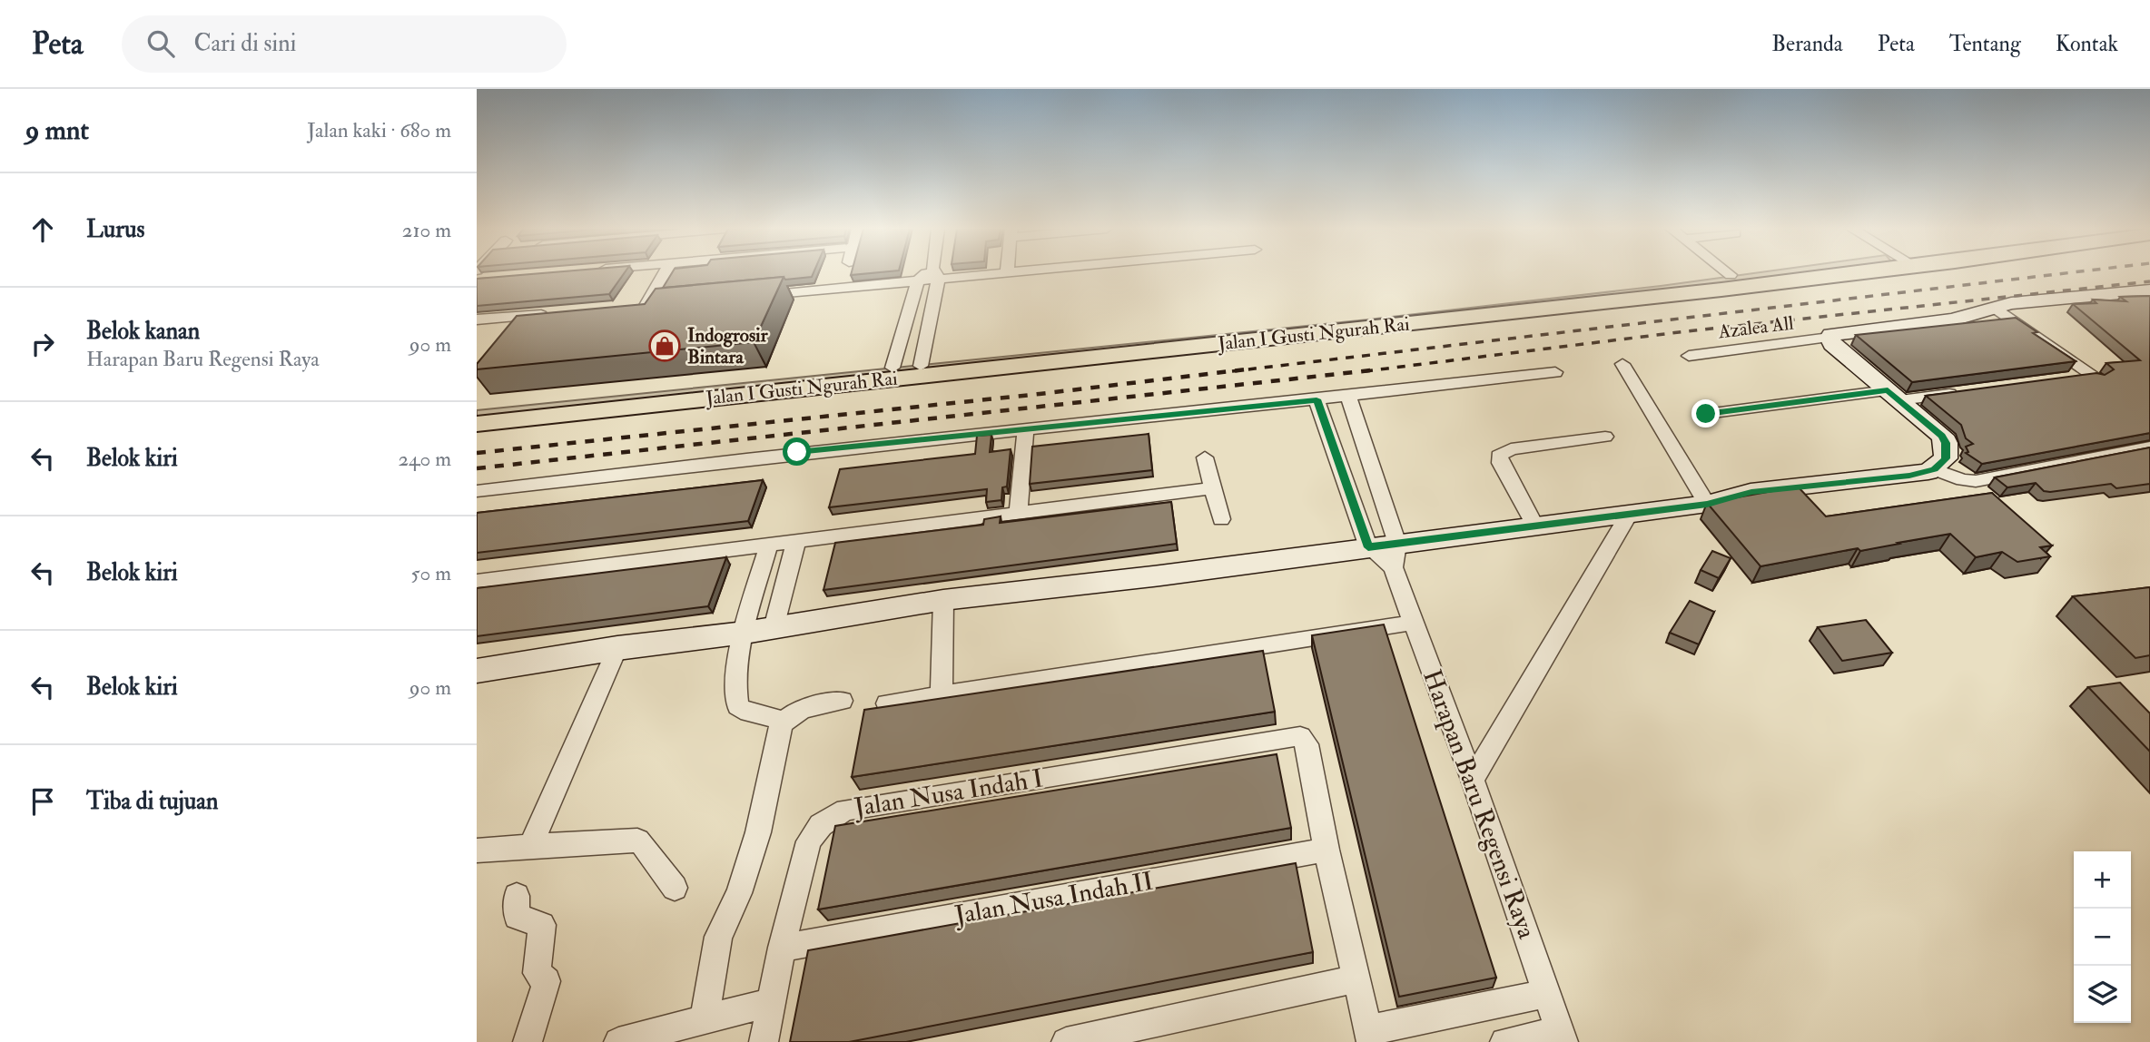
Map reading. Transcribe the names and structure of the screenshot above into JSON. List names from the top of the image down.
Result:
{
  "streets": {
    "main road": ["Jalan I Gusti Ngurah Rai"],
    "street": [
      "Azalea All",
      "Jalan Nusa Indah I",
      "Harapan Baru Regensi Raya",
      "Jalan Nusa Indah II"
    ]
  },
  "crossings": [
    ["Jalan Nusa Indah I", "Jalan Nusa Indah II"]
  ],
  "places": {
    "shop": ["Indogrosir Bintara"]
  },
  "page": {
    "header": "Peta",
    "search": "Cari di sini",
    "nav": [
      "Beranda",
      "Peta",
      "Tentang",
      "Kontak"
    ],
    "heading": ["9 mnt", "Jalan kaki · 680 m"],
    "list": [
      ["Lurus", "210 m"],
      ["Belok kanan", "Harapan Baru Regensi Raya", "90 m"],
      ["Belok kiri", "240 m"],
      ["Belok kiri", "50 m"],
      ["Belok kiri", "90 m"],
      "Tiba di tujuan"
    ],
    "map_buttons": ["+", "−"]
  }
}
